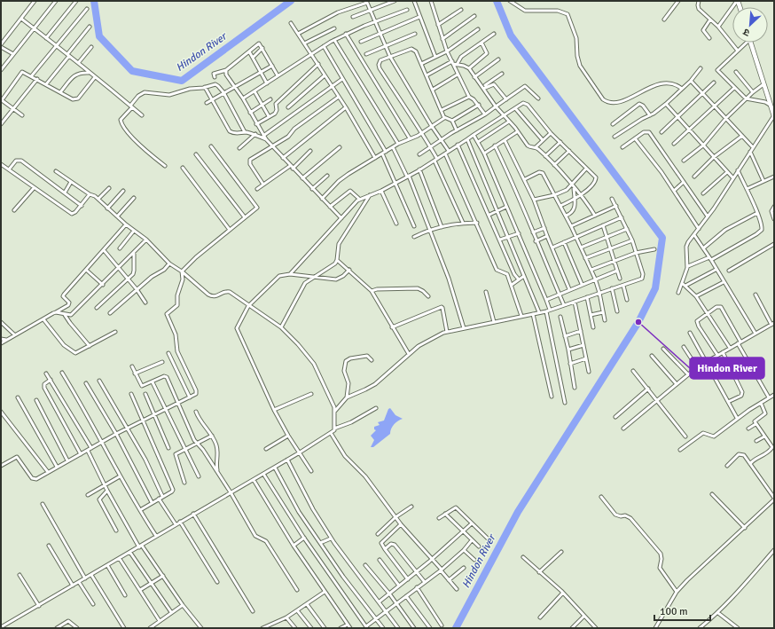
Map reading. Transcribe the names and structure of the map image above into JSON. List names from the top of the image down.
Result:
{
  "water": ["Hindon River"],
  "places": ["Hindon River"],
  "scale_bar": "100 m",
  "north": "bottom left"
}
